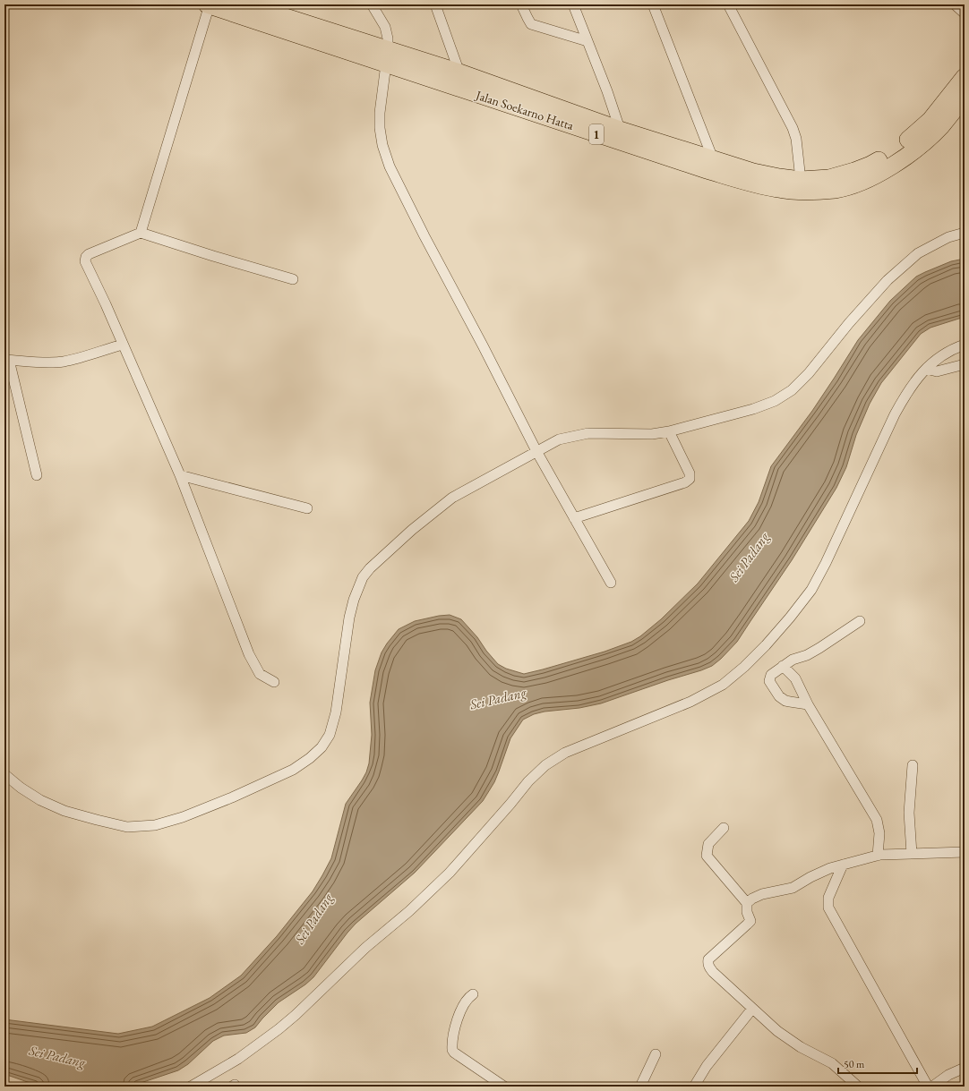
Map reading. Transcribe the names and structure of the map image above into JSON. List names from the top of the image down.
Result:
{
  "streets": {
    "highway": ["Jalan Soekarno Hatta", "1"]
  },
  "water": ["Sei Padang"],
  "scale_bar": "50 m"
}
